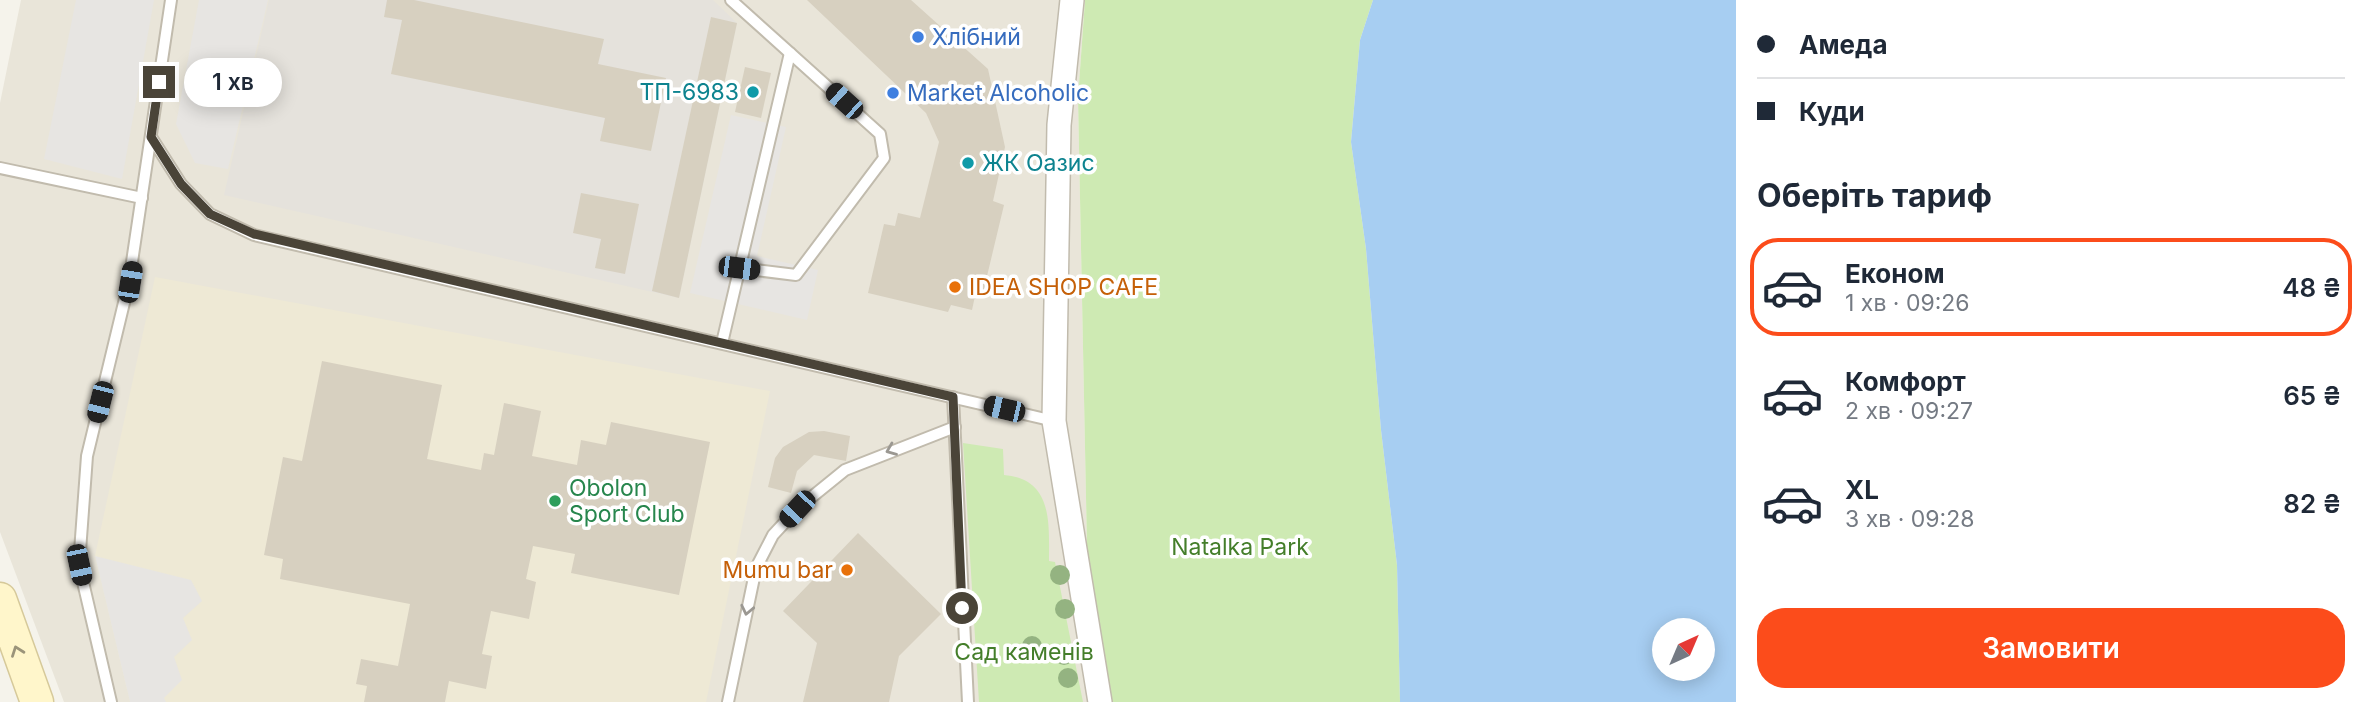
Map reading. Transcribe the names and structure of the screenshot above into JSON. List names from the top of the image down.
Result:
{
  "parks": ["Natalka Park", "Сад каменів"],
  "places": [
    "Хлібний",
    "ТП-6983",
    "Market Alcoholic",
    "ЖК Оазис",
    "IDEA SHOP CAFE",
    "Obolon Sport Club",
    "Mumu bar"
  ],
  "north": "top right",
  "page": {
    "banner": ["Амеда", "Куди"],
    "bubble": "1 хв",
    "heading": "Оберіть тариф",
    "list": [
      {
        "name": "Економ",
        "note": "1 хв · 09:26",
        "value": "48 ₴"
      },
      {
        "name": "Комфорт",
        "note": "2 хв · 09:27",
        "value": "65 ₴"
      },
      {
        "name": "XL",
        "note": "3 хв · 09:28",
        "value": "82 ₴"
      }
    ],
    "buttons": "Замовити"
  }
}
